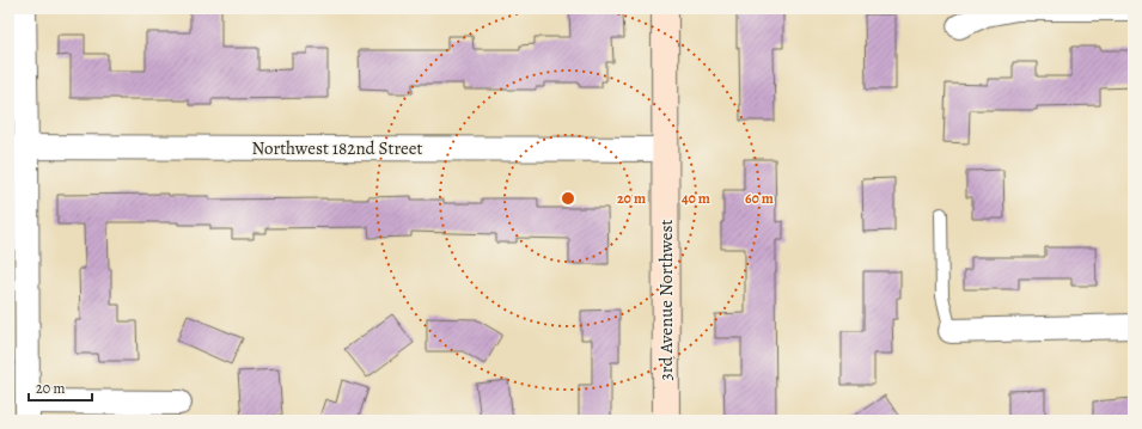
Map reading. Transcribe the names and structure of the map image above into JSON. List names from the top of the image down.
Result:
{
  "streets": {
    "street": ["Northwest 182nd Street", "3rd Avenue Northwest"]
  },
  "crossings": [
    ["Northwest 182nd Street", "3rd Avenue Northwest"]
  ],
  "scale_bar": "20 m",
  "rings": ["20 m", "40 m", "60 m"]
}
